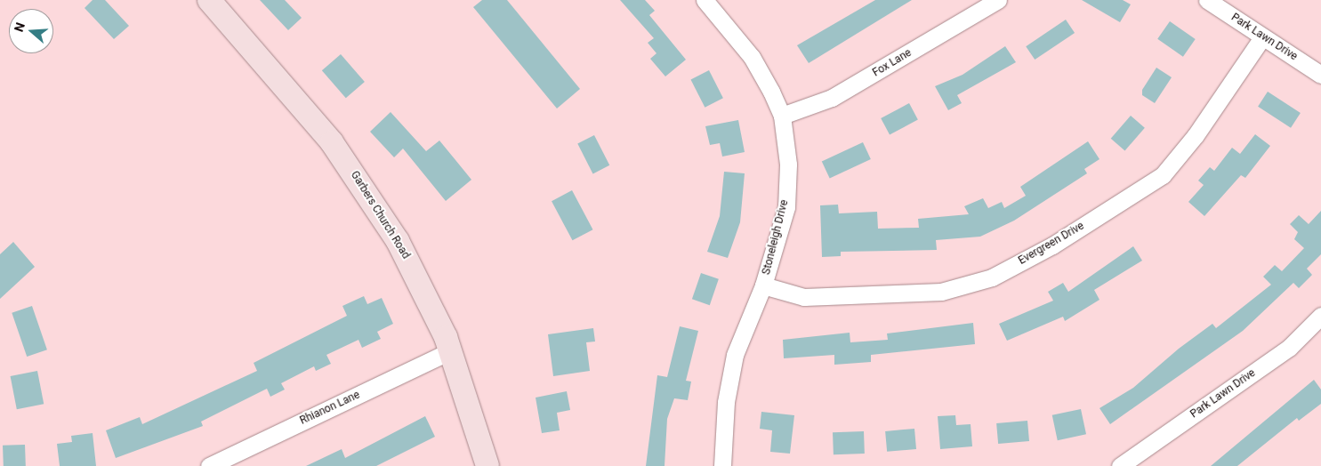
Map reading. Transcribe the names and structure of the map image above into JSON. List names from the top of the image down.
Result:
{
  "streets": {
    "street": [
      "Park Lawn Drive",
      "Fox Lane",
      "Garbers Church Road",
      "Stoneleigh Drive",
      "Evergreen Drive",
      "Rhianon Lane"
    ]
  },
  "crossings": [
    ["Park Lawn Drive", "Evergreen Drive"],
    ["Fox Lane", "Stoneleigh Drive"],
    ["Garbers Church Road", "Rhianon Lane"],
    ["Stoneleigh Drive", "Evergreen Drive"]
  ],
  "north": "left"
}
